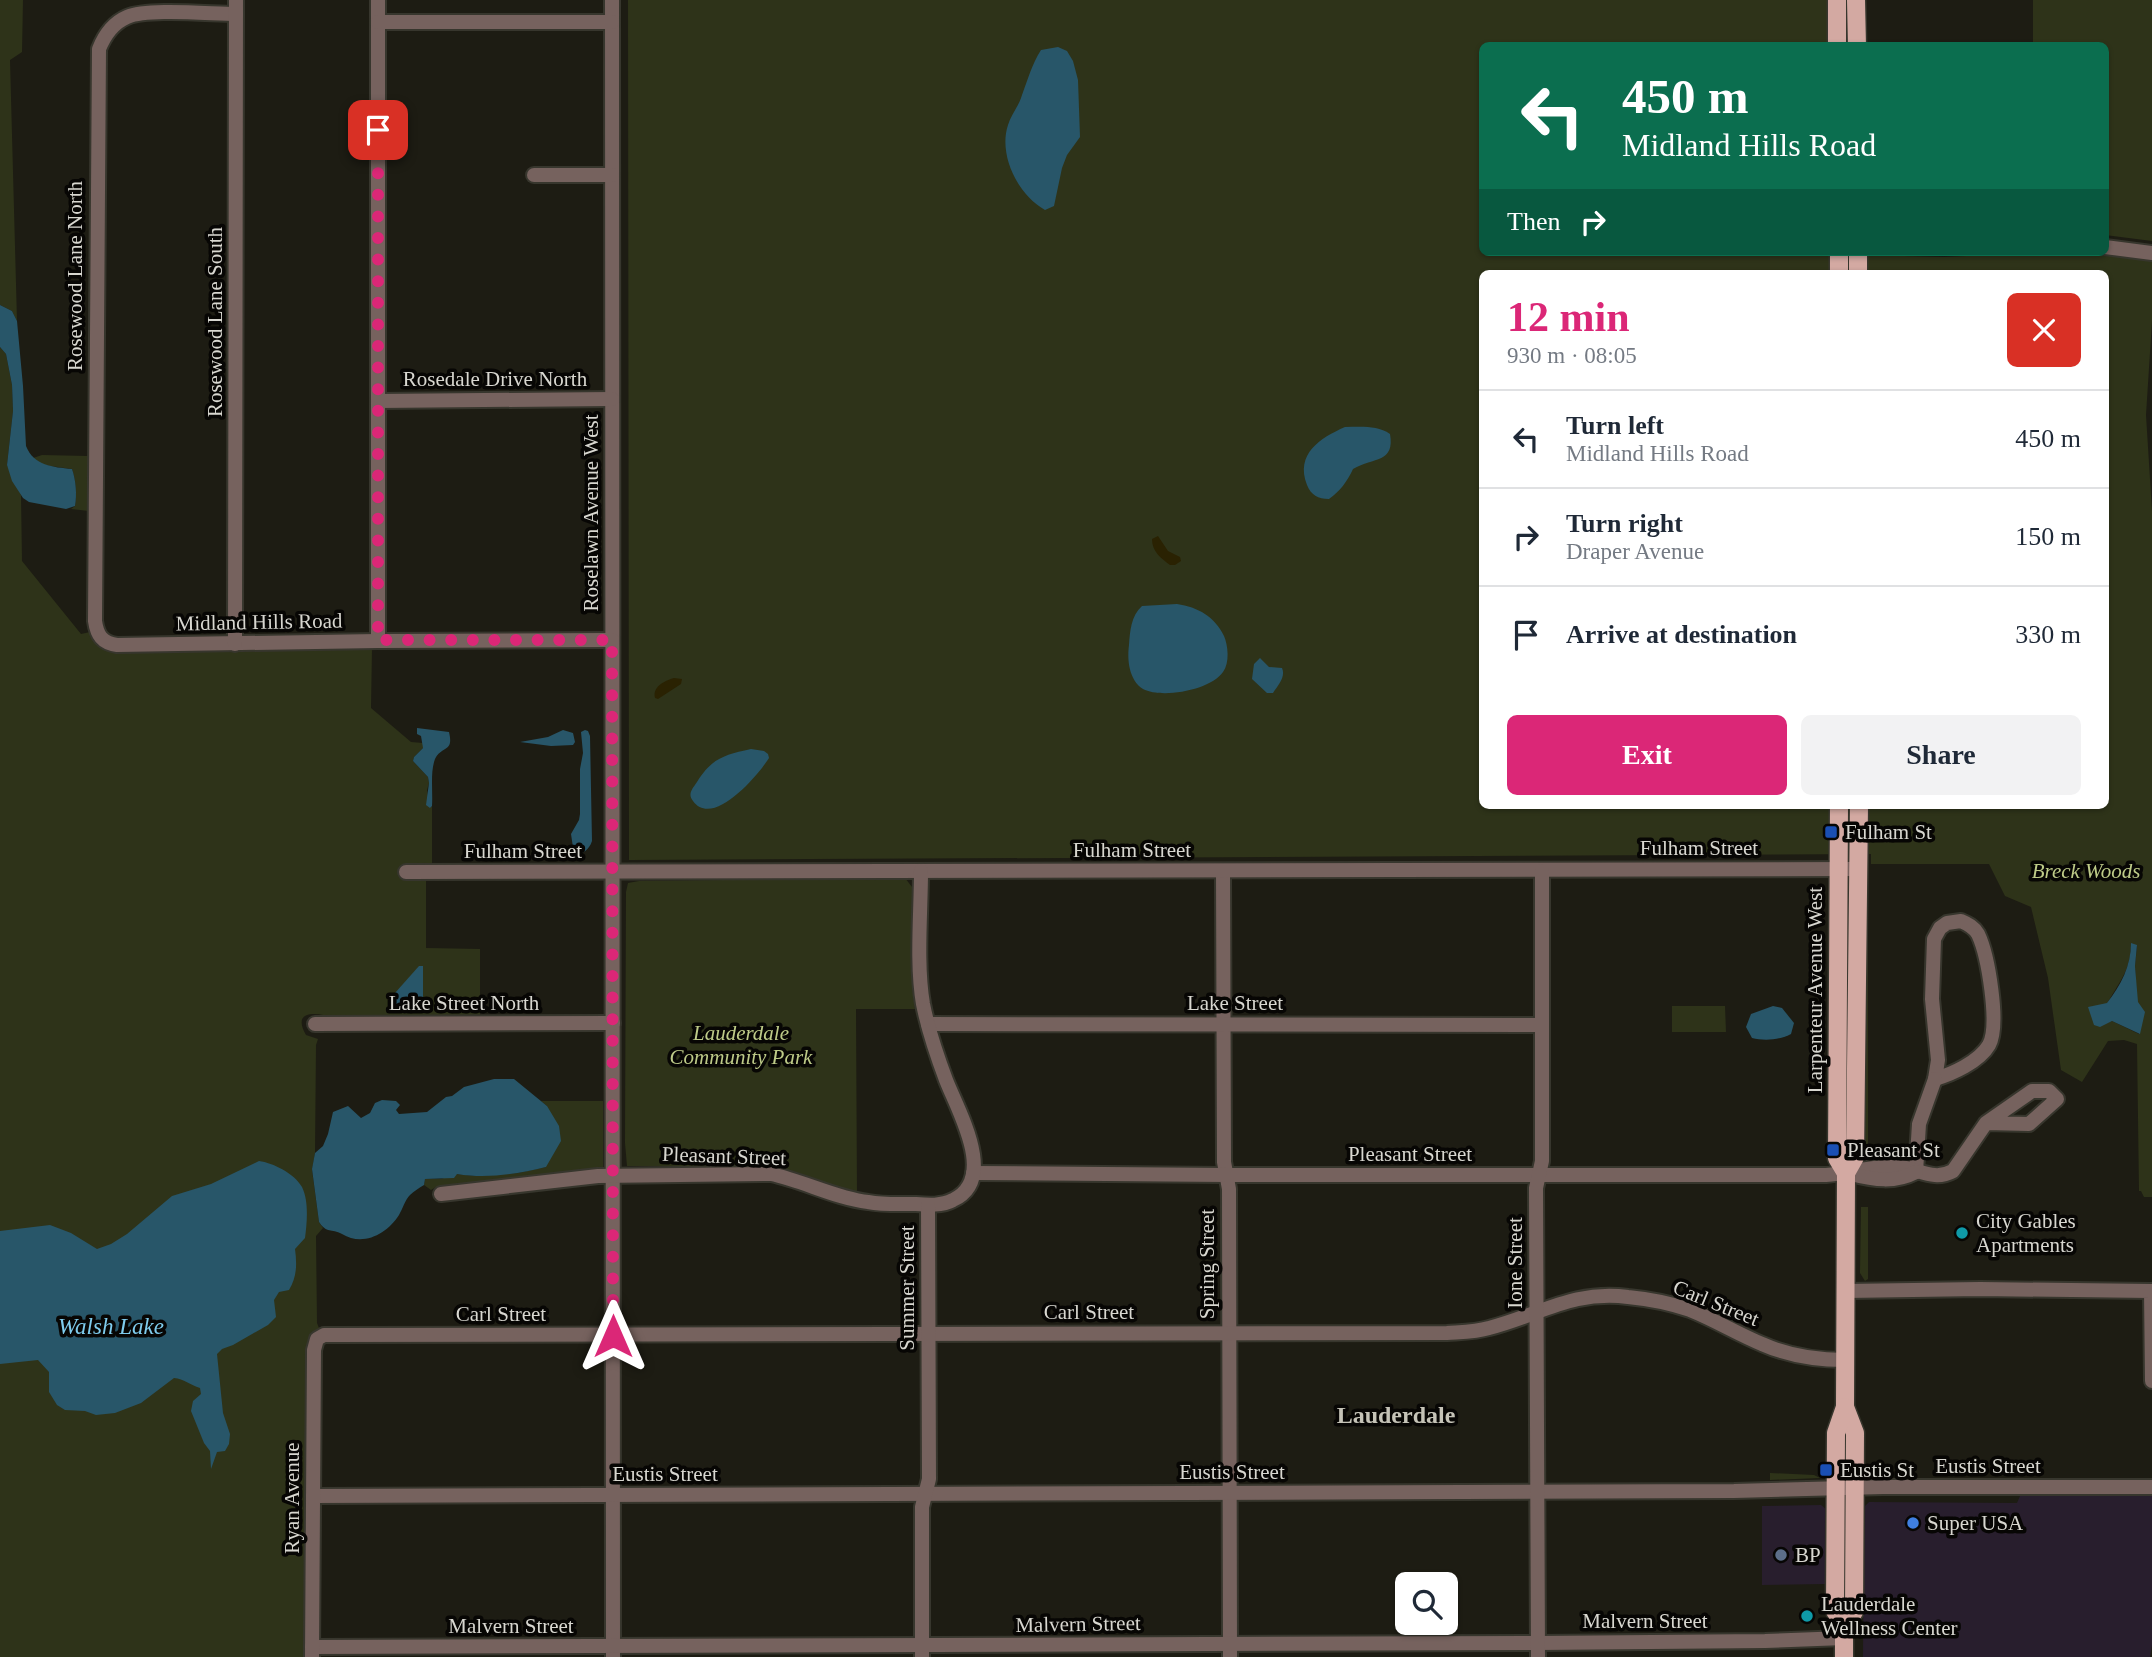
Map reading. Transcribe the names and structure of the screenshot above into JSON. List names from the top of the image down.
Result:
{
  "streets": {
    "main road": ["Larpenteur Avenue West"],
    "street": [
      "Rosewood Lane North",
      "Rosewood Lane South",
      "Rosedale Drive North",
      "Roselawn Avenue West",
      "Midland Hills Road",
      "Fulham Street",
      "Lake Street North",
      "Lake Street",
      "Pleasant Street",
      "Ione Street",
      "Spring Street",
      "Summer Street",
      "Carl Street",
      "Eustis Street",
      "Ryan Avenue",
      "Malvern Street"
    ]
  },
  "crossings": [
    ["Rosewood Lane North", "Rosewood Lane South"],
    ["Rosewood Lane North", "Midland Hills Road"],
    ["Rosewood Lane South", "Midland Hills Road"],
    ["Rosedale Drive North", "Roselawn Avenue West"],
    ["Roselawn Avenue West", "Midland Hills Road"],
    ["Roselawn Avenue West", "Fulham Street"],
    ["Roselawn Avenue West", "Lake Street North"],
    ["Roselawn Avenue West", "Pleasant Street"],
    ["Roselawn Avenue West", "Carl Street"],
    ["Roselawn Avenue West", "Eustis Street"],
    ["Roselawn Avenue West", "Malvern Street"],
    ["Fulham Street", "Larpenteur Avenue West"],
    ["Fulham Street", "Ione Street"],
    ["Fulham Street", "Spring Street"],
    ["Larpenteur Avenue West", "Pleasant Street"],
    ["Larpenteur Avenue West", "Carl Street"],
    ["Larpenteur Avenue West", "Eustis Street"],
    ["Larpenteur Avenue West", "Malvern Street"],
    ["Lake Street", "Ione Street"],
    ["Lake Street", "Spring Street"],
    ["Pleasant Street", "Ione Street"],
    ["Pleasant Street", "Spring Street"],
    ["Pleasant Street", "Summer Street"],
    ["Ione Street", "Carl Street"],
    ["Ione Street", "Eustis Street"],
    ["Ione Street", "Malvern Street"],
    ["Spring Street", "Carl Street"],
    ["Spring Street", "Eustis Street"],
    ["Spring Street", "Malvern Street"],
    ["Summer Street", "Carl Street"],
    ["Summer Street", "Eustis Street"],
    ["Summer Street", "Malvern Street"],
    ["Carl Street", "Ryan Avenue"],
    ["Eustis Street", "Ryan Avenue"],
    ["Ryan Avenue", "Malvern Street"]
  ],
  "districts": ["Lauderdale"],
  "water": ["Walsh Lake"],
  "parks": ["Breck Woods", "Lauderdale Community Park"],
  "places": {
    "transit": ["Fulham St", "Pleasant St", "Eustis St"],
    "other": [
      "City Gables Apartments",
      "Super USA",
      "BP",
      "Lauderdale Wellness Center"
    ]
  },
  "page": {
    "turn": ["450 m", "Midland Hills Road"],
    "then": "Then",
    "heading": ["12 min", "930 m · 08:05"],
    "list": [
      {
        "name": "Turn left",
        "note": "Midland Hills Road",
        "value": "450 m"
      },
      {
        "name": "Turn right",
        "note": "Draper Avenue",
        "value": "150 m"
      },
      {
        "name": "Arrive at destination",
        "value": "330 m"
      }
    ],
    "buttons": ["Exit", "Share"]
  }
}
